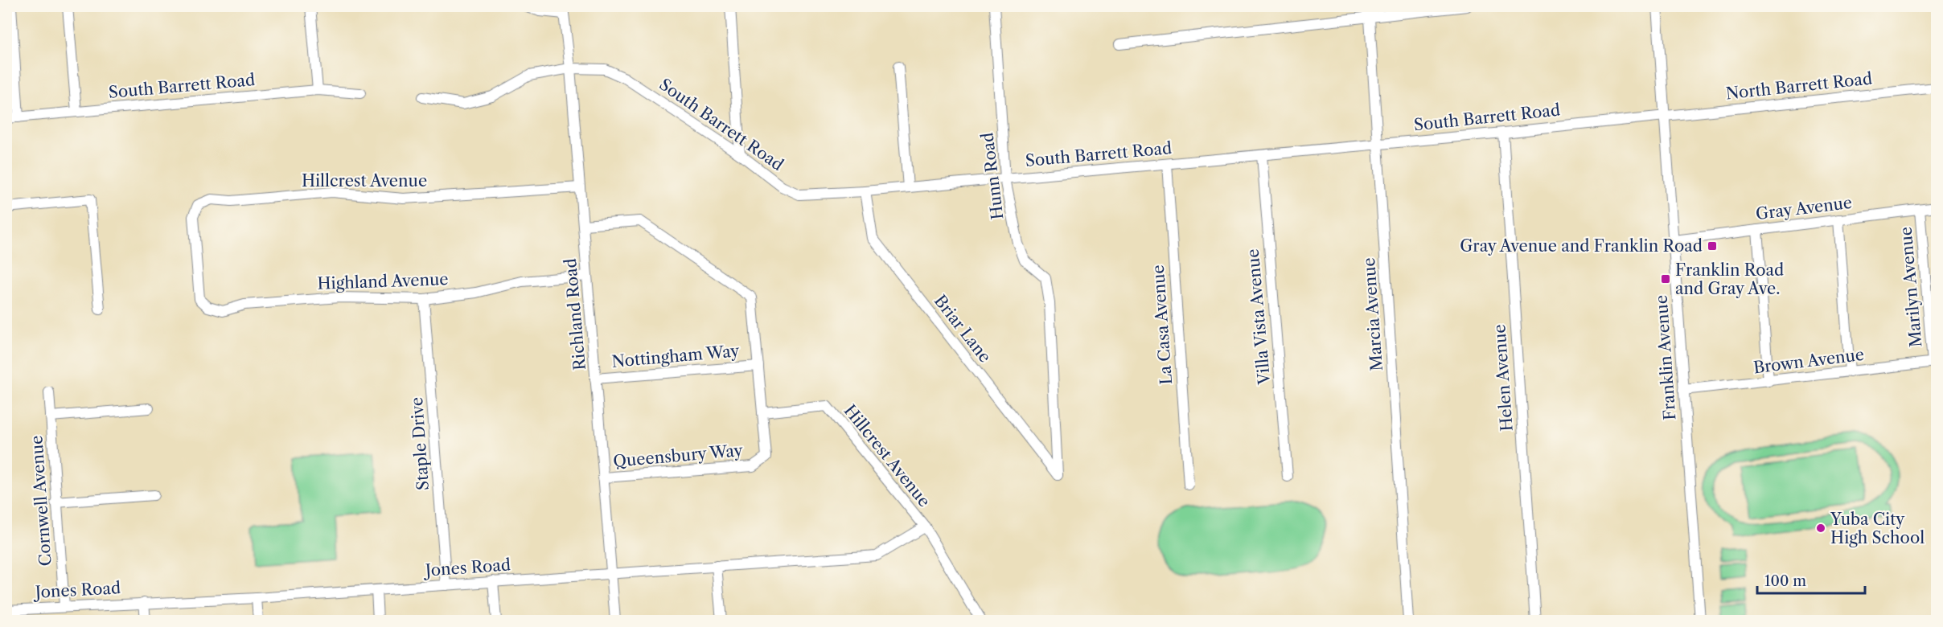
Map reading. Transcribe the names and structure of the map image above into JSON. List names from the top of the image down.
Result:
{
  "streets": {
    "street": [
      "South Barrett Road",
      "North Barrett Road",
      "Hunn Road",
      "Hillcrest Avenue",
      "Gray Avenue",
      "Highland Avenue",
      "Marilyn Avenue",
      "Richland Road",
      "Marcia Avenue",
      "Villa Vista Avenue",
      "La Casa Avenue",
      "Briar Lane",
      "Nottingham Way",
      "Franklin Avenue",
      "Brown Avenue",
      "Helen Avenue",
      "Staple Drive",
      "Queensbury Way",
      "Cornwell Avenue",
      "Jones Road"
    ]
  },
  "crossings": [
    ["South Barrett Road", "North Barrett Road"],
    ["South Barrett Road", "Hunn Road"],
    ["South Barrett Road", "Richland Road"],
    ["South Barrett Road", "Marcia Avenue"],
    ["South Barrett Road", "Villa Vista Avenue"],
    ["South Barrett Road", "La Casa Avenue"],
    ["South Barrett Road", "Briar Lane"],
    ["South Barrett Road", "Franklin Avenue"],
    ["South Barrett Road", "Helen Avenue"],
    ["North Barrett Road", "Franklin Avenue"],
    ["Hunn Road", "Briar Lane"],
    ["Hillcrest Avenue", "Highland Avenue"],
    ["Hillcrest Avenue", "Richland Road"],
    ["Hillcrest Avenue", "Queensbury Way"],
    ["Hillcrest Avenue", "Jones Road"],
    ["Gray Avenue", "Marilyn Avenue"],
    ["Gray Avenue", "Franklin Avenue"],
    ["Highland Avenue", "Richland Road"],
    ["Highland Avenue", "Staple Drive"],
    ["Marilyn Avenue", "Brown Avenue"],
    ["Richland Road", "Nottingham Way"],
    ["Richland Road", "Queensbury Way"],
    ["Richland Road", "Jones Road"],
    ["Franklin Avenue", "Brown Avenue"],
    ["Staple Drive", "Jones Road"],
    ["Cornwell Avenue", "Jones Road"]
  ],
  "places": {
    "transit": ["Gray Avenue and Franklin Road", "Franklin Road and Gray Ave."],
    "other": ["Yuba City High School"]
  },
  "scale_bar": "100 m"
}
